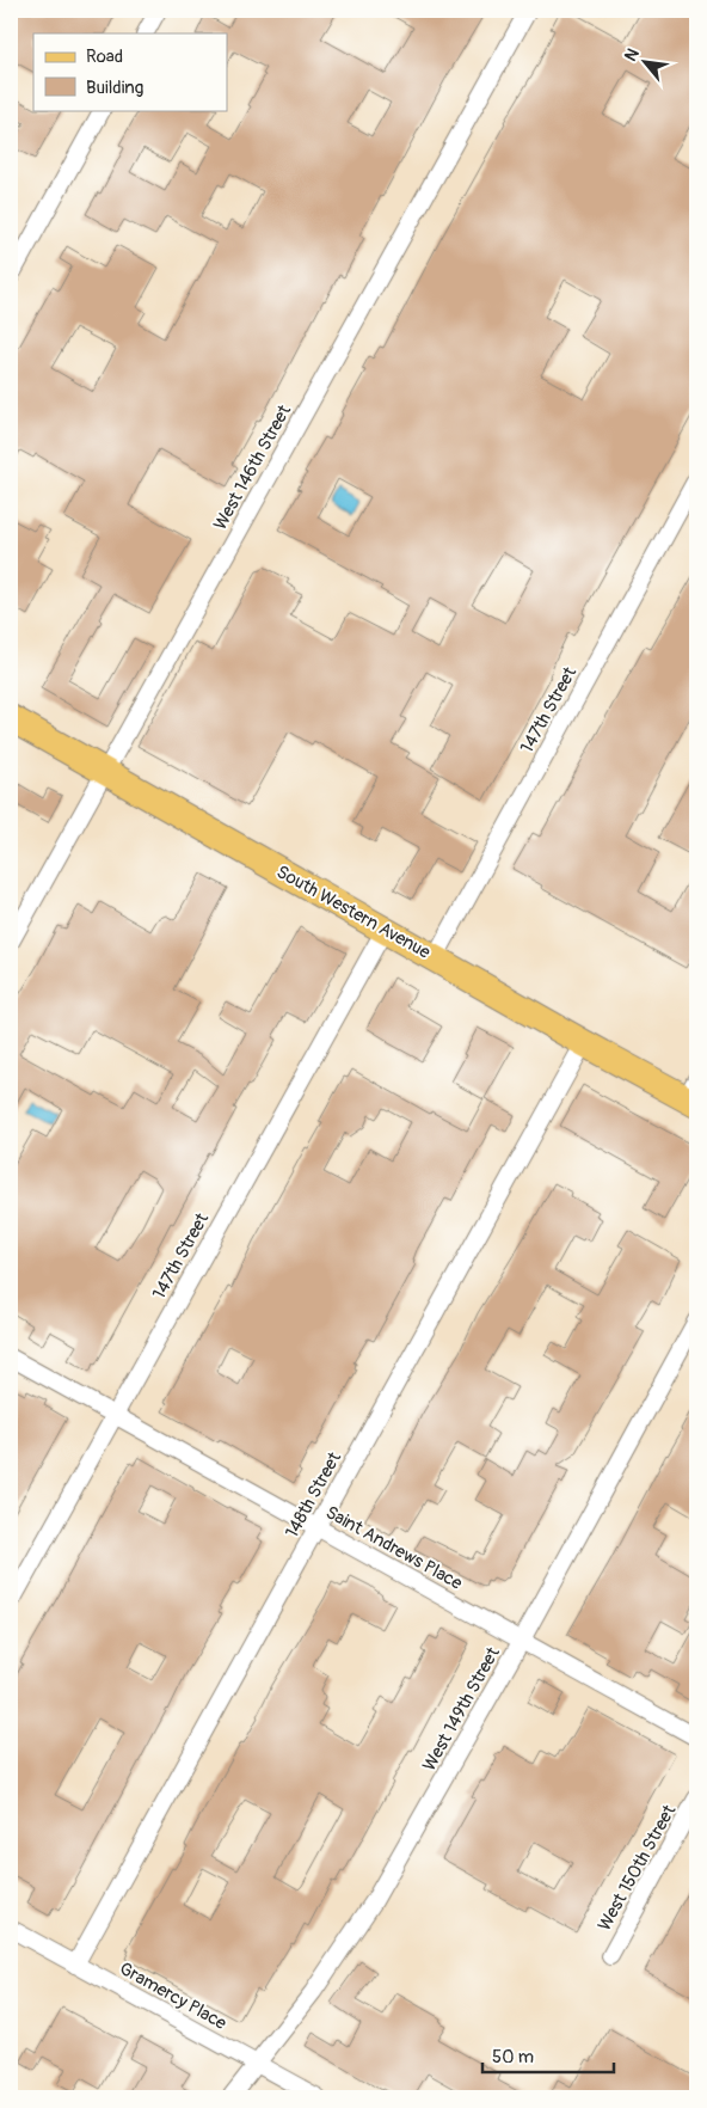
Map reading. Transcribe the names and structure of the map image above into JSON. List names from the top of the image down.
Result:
{
  "streets": {
    "main road": ["South Western Avenue"],
    "street": [
      "West 146th Street",
      "147th Street",
      "148th Street",
      "Saint Andrews Place",
      "West 149th Street",
      "West 150th Street",
      "Gramercy Place"
    ]
  },
  "crossings": [
    ["West 146th Street", "South Western Avenue"],
    ["147th Street", "South Western Avenue"],
    ["147th Street", "Saint Andrews Place"],
    ["South Western Avenue", "148th Street"],
    ["148th Street", "Saint Andrews Place"],
    ["148th Street", "Gramercy Place"],
    ["Saint Andrews Place", "West 149th Street"],
    ["West 149th Street", "Gramercy Place"]
  ],
  "legend": ["Road", "Building"],
  "scale_bar": "50 m",
  "north": "top left"
}
